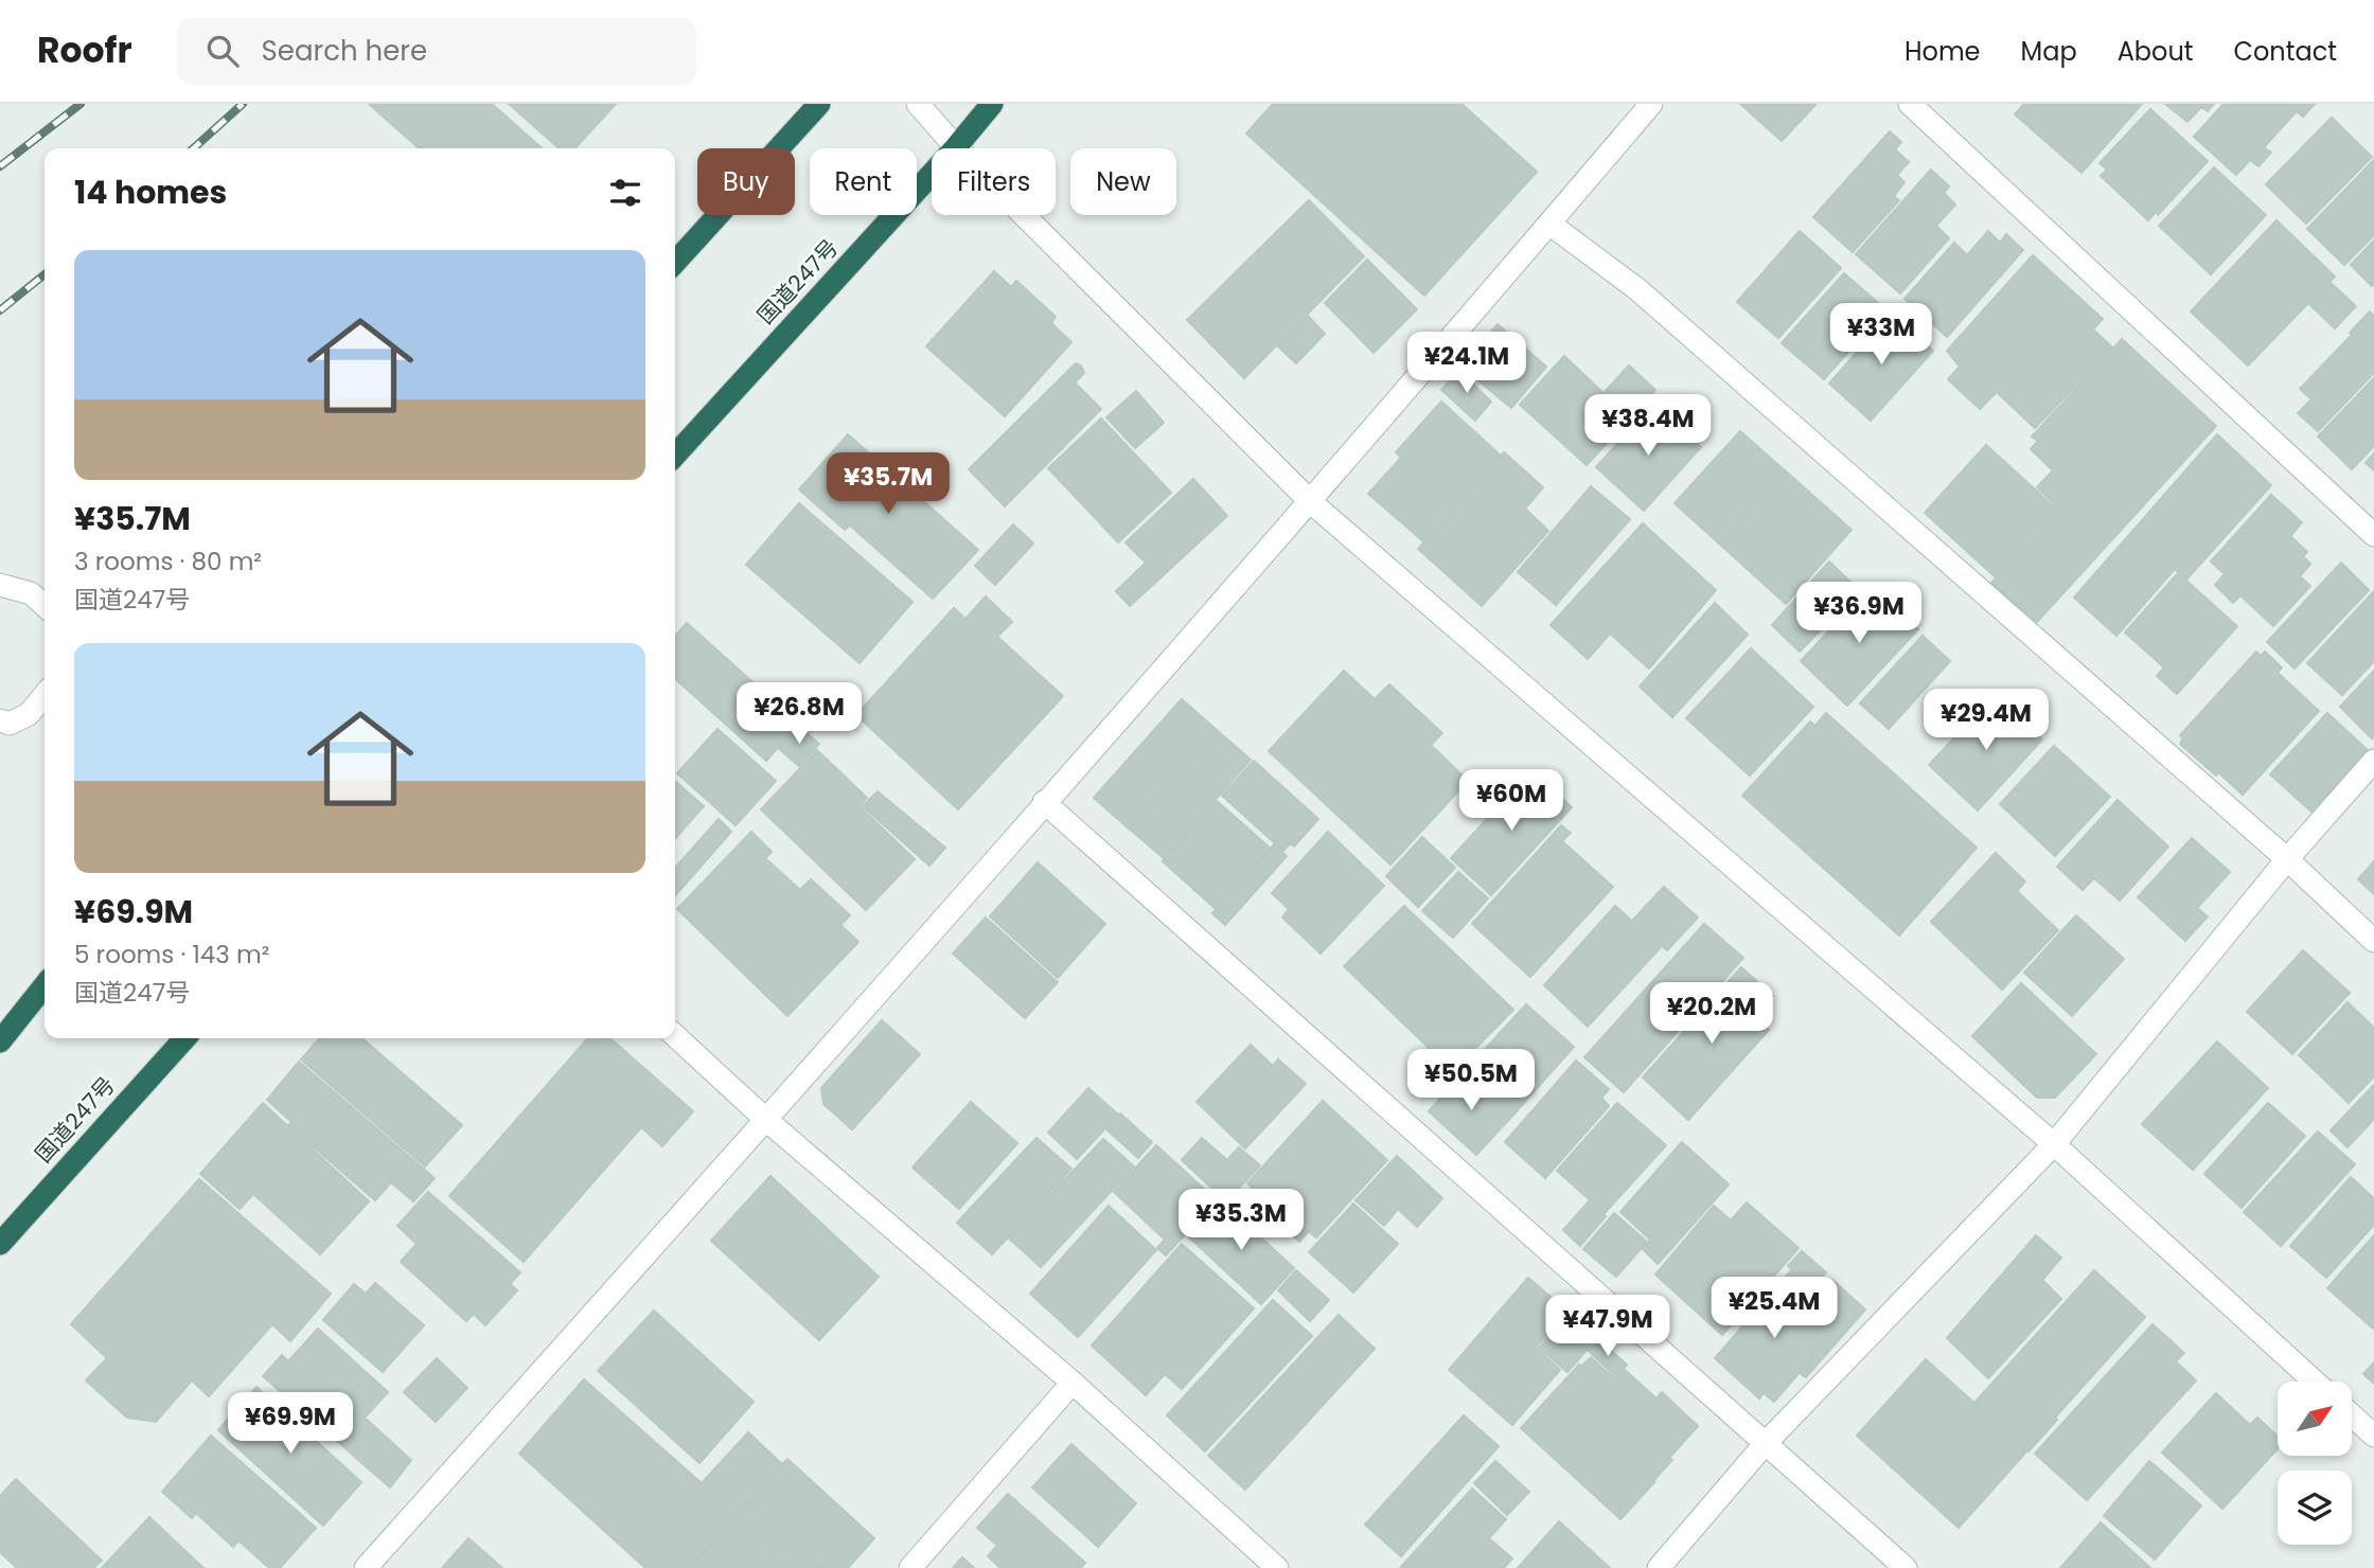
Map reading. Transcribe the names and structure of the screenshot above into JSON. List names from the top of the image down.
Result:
{
  "streets": {
    "highway": ["国道247号"]
  },
  "north": "top right",
  "page": {
    "header": "Roofr",
    "search": "Search here",
    "nav": [
      "Home",
      "Map",
      "About",
      "Contact"
    ],
    "chip": [
      "Buy",
      "Rent",
      "Filters",
      "New"
    ],
    "heading": "14 homes",
    "list": [
      {
        "name": "¥35.7M",
        "note": "3 rooms · 80 m² · 国道247号"
      },
      {
        "name": "¥69.9M",
        "note": "5 rooms · 143 m² · 国道247号"
      }
    ],
    "price": [
      "¥33M",
      "¥24.1M",
      "¥38.4M",
      "¥35.7M",
      "¥36.9M",
      "¥26.8M",
      "¥29.4M",
      "¥60M",
      "¥20.2M",
      "¥50.5M",
      "¥35.3M",
      "¥25.4M",
      "¥47.9M",
      "¥69.9M"
    ]
  }
}
